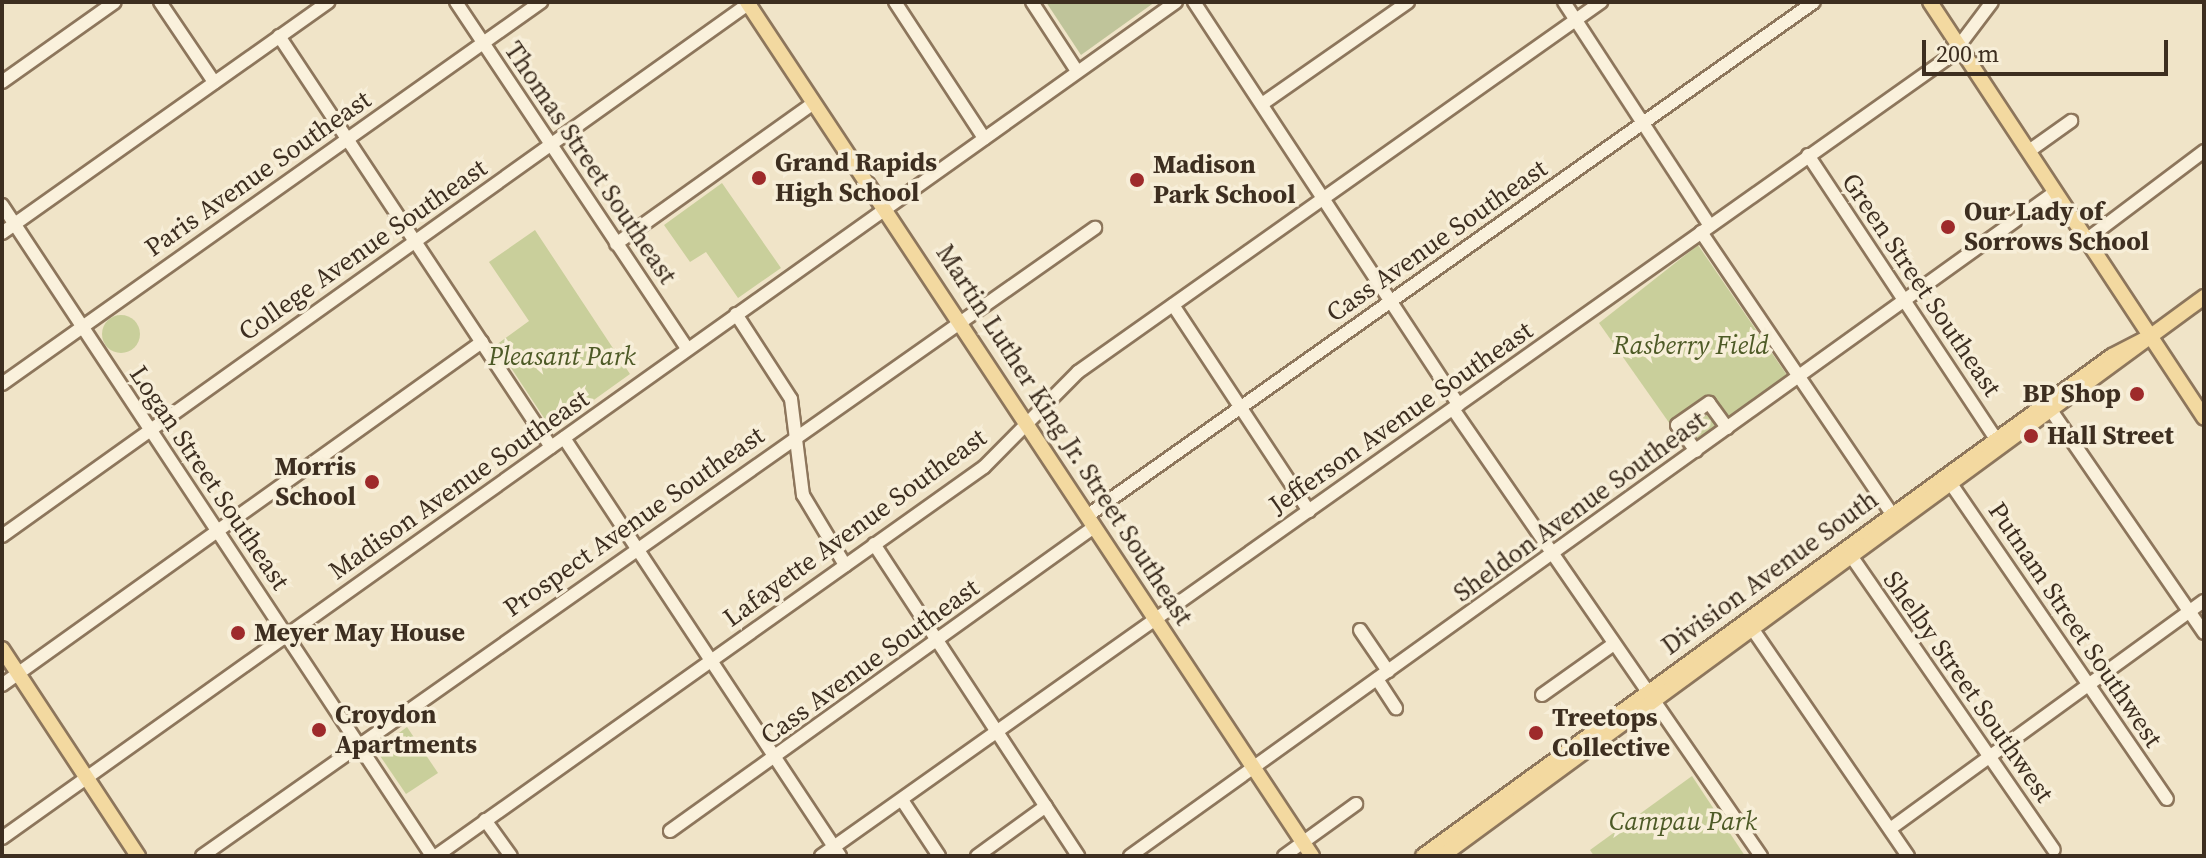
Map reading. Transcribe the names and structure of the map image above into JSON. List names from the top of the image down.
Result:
{
  "streets": {
    "main road": ["Martin Luther King Jr. Street Southeast", "Division Avenue South"],
    "street": [
      "Thomas Street Southeast",
      "Paris Avenue Southeast",
      "Cass Avenue Southeast",
      "College Avenue Southeast",
      "Green Street Southeast",
      "Jefferson Avenue Southeast",
      "Logan Street Southeast",
      "Madison Avenue Southeast",
      "Sheldon Avenue Southeast",
      "Prospect Avenue Southeast",
      "Lafayette Avenue Southeast",
      "Putnam Street Southwest",
      "Shelby Street Southwest"
    ]
  },
  "crossings": [
    ["Thomas Street Southeast", "Paris Avenue Southeast"],
    ["Thomas Street Southeast", "College Avenue Southeast"],
    ["Thomas Street Southeast", "Madison Avenue Southeast"],
    ["Paris Avenue Southeast", "Logan Street Southeast"],
    ["Cass Avenue Southeast", "Martin Luther King Jr. Street Southeast"],
    ["College Avenue Southeast", "Martin Luther King Jr. Street Southeast"],
    ["College Avenue Southeast", "Logan Street Southeast"],
    ["Green Street Southeast", "Jefferson Avenue Southeast"],
    ["Green Street Southeast", "Sheldon Avenue Southeast"],
    ["Green Street Southeast", "Division Avenue South"],
    ["Jefferson Avenue Southeast", "Martin Luther King Jr. Street Southeast"],
    ["Martin Luther King Jr. Street Southeast", "Madison Avenue Southeast"],
    ["Martin Luther King Jr. Street Southeast", "Sheldon Avenue Southeast"],
    ["Martin Luther King Jr. Street Southeast", "Prospect Avenue Southeast"],
    ["Martin Luther King Jr. Street Southeast", "Lafayette Avenue Southeast"],
    ["Logan Street Southeast", "Madison Avenue Southeast"],
    ["Logan Street Southeast", "Prospect Avenue Southeast"],
    ["Logan Street Southeast", "Lafayette Avenue Southeast"],
    ["Division Avenue South", "Putnam Street Southwest"],
    ["Division Avenue South", "Shelby Street Southwest"]
  ],
  "parks": ["Rasberry Field", "Pleasant Park", "Campau Park"],
  "places": [
    "Grand Rapids High School",
    "Madison Park School",
    "Our Lady of Sorrows School",
    "BP Shop",
    "Hall Street",
    "Morris School",
    "Meyer May House",
    "Croydon Apartments",
    "Treetops Collective"
  ],
  "scale_bar": "200 m"
}
